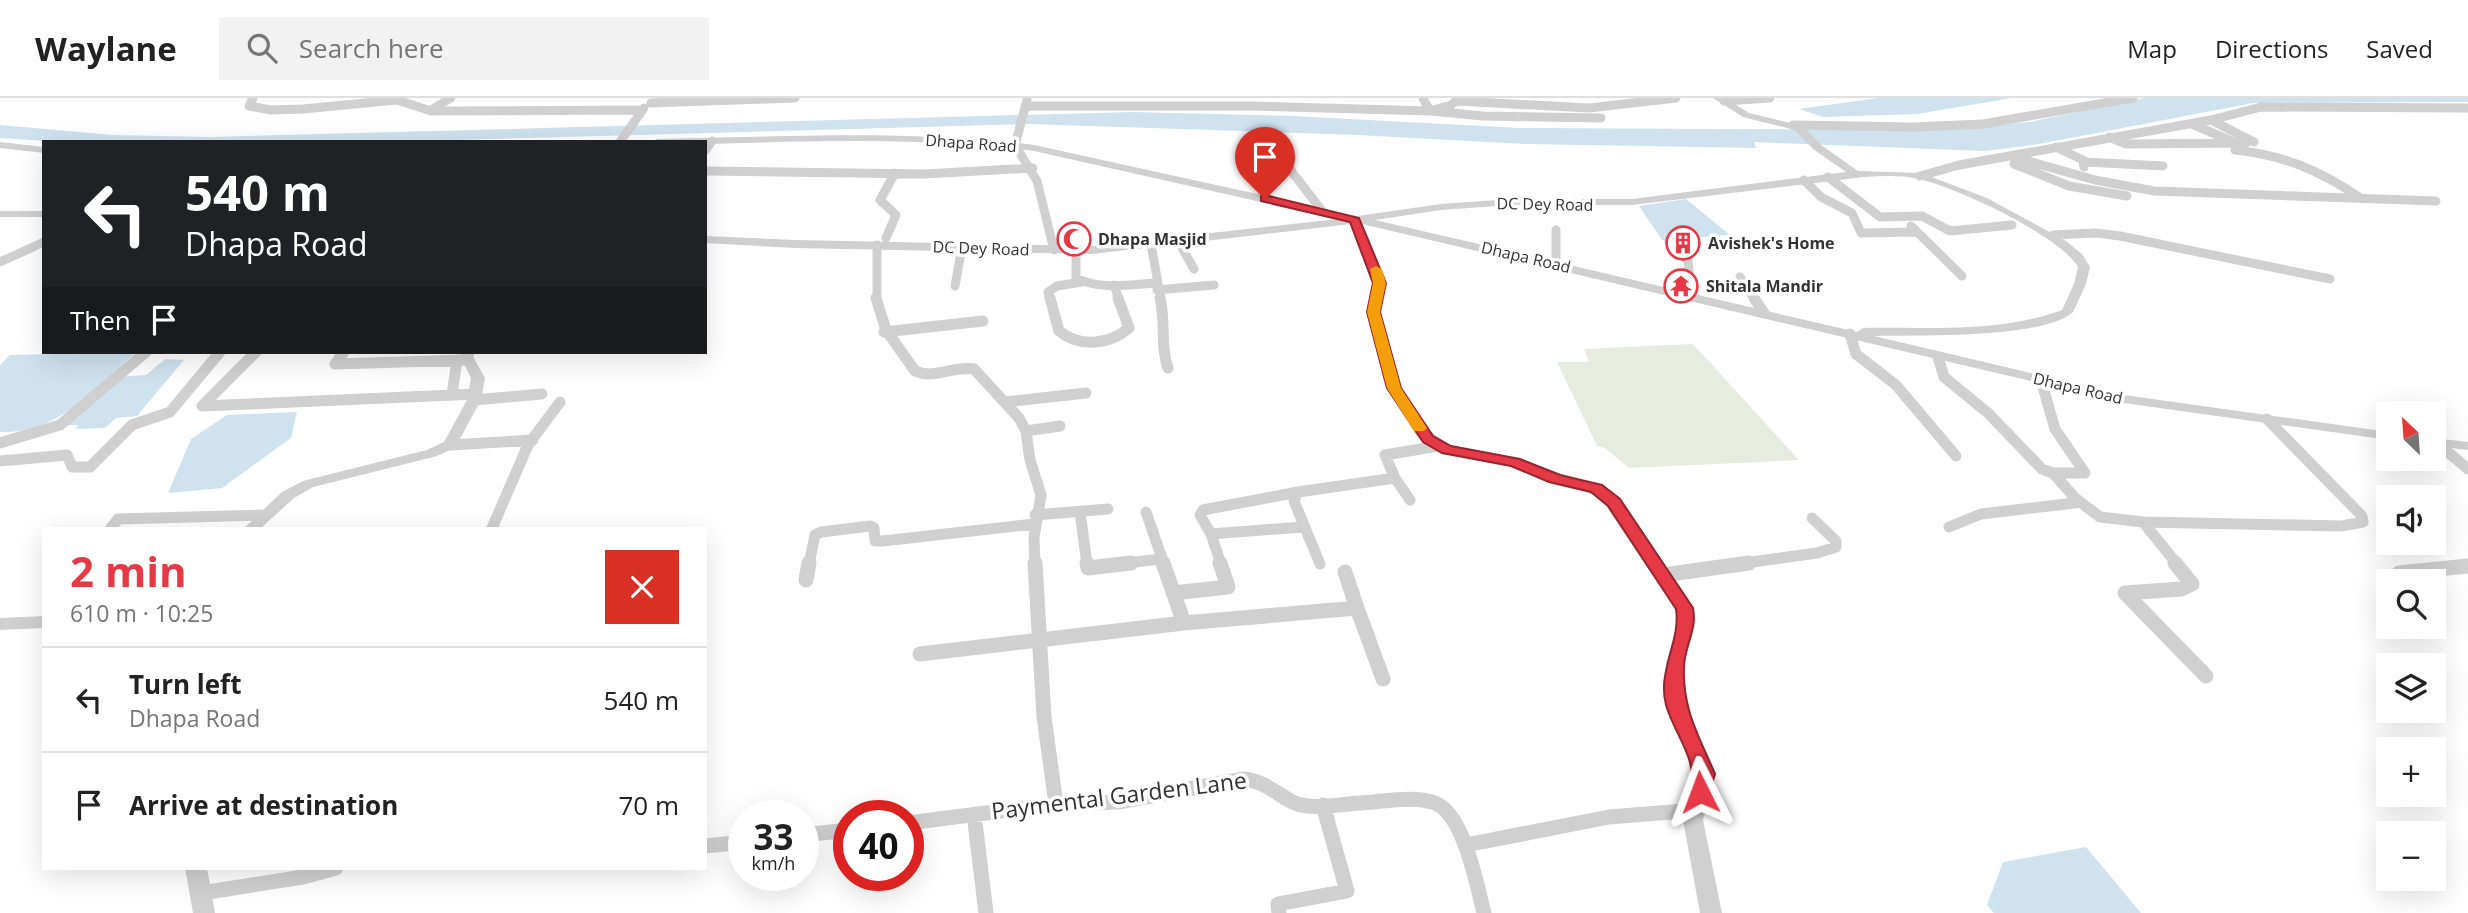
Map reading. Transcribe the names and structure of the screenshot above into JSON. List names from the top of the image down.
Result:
{
  "streets": {
    "street": ["Dhapa Road", "DC Dey Road", "Paymental Garden Lane"]
  },
  "crossings": [
    ["Dhapa Road", "DC Dey Road"]
  ],
  "places": {
    "mosque": ["Dhapa Masjid"],
    "building": ["Avishek's Home"],
    "temple": ["Shitala Mandir"]
  },
  "north": "top left",
  "page": {
    "header": "Waylane",
    "search": "Search here",
    "nav": ["Map", "Directions", "Saved"],
    "turn": ["540 m", "Dhapa Road"],
    "then": "Then",
    "map_buttons": ["+", "−"],
    "heading": ["2 min", "610 m · 10:25"],
    "list": [
      {
        "name": "Turn left",
        "note": "Dhapa Road",
        "value": "540 m"
      },
      {
        "name": "Arrive at destination",
        "value": "70 m"
      }
    ],
    "speed": "33 km/h",
    "limit": "40"
  }
}
